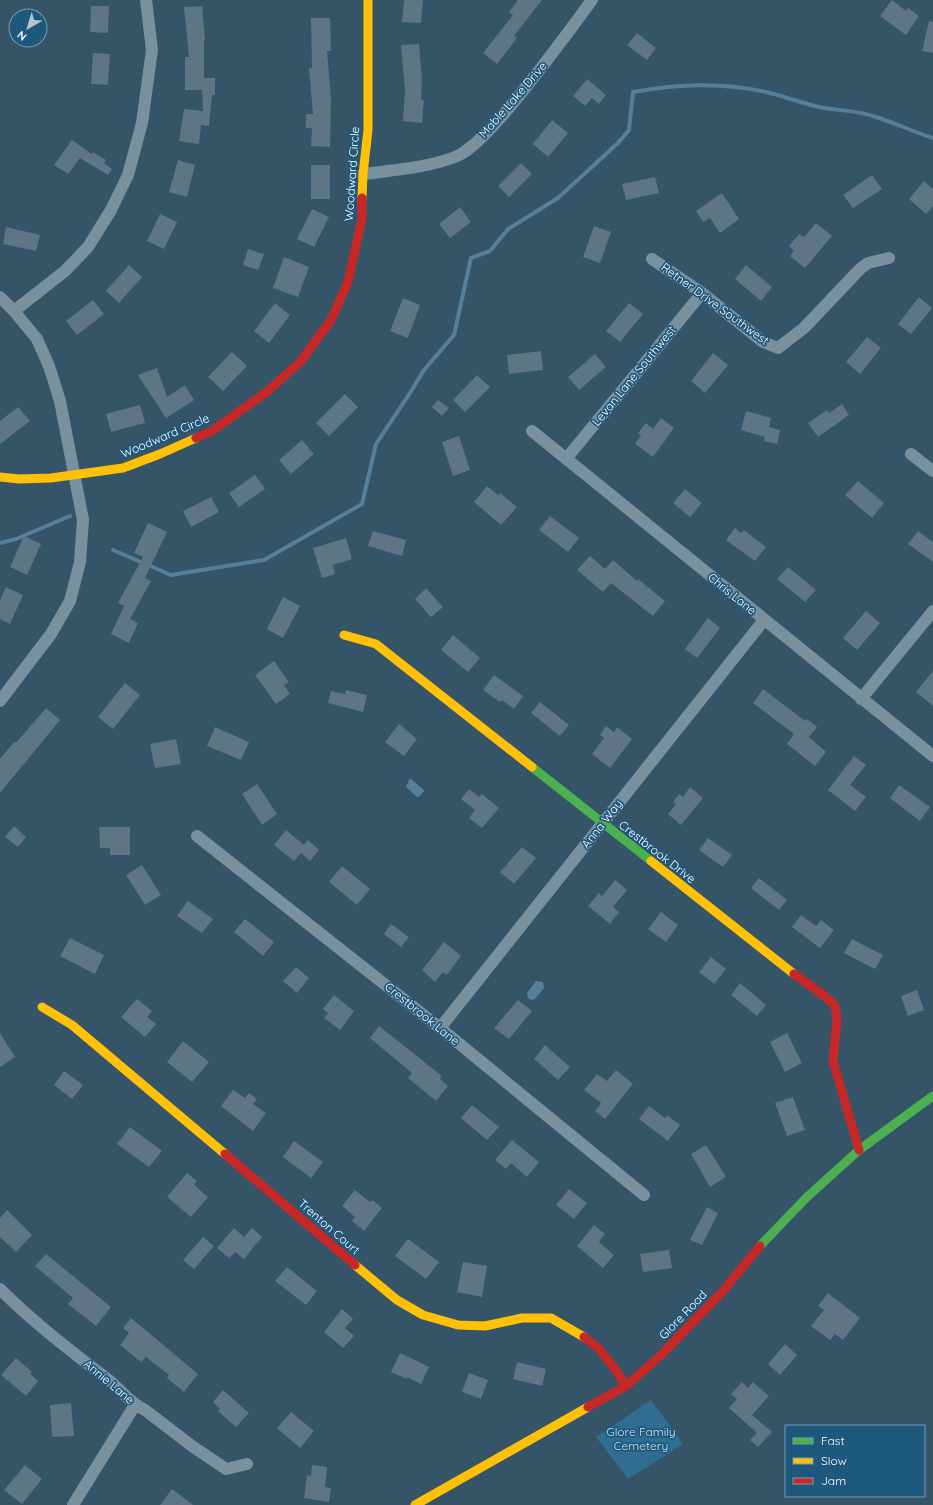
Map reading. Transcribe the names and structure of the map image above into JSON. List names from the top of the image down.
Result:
{
  "streets": {
    "street": [
      "Mable Lake Drive",
      "Woodward Circle",
      "Retner Drive Southwest",
      "Levan Lane Southwest",
      "Chris Lane",
      "Anna Way",
      "Crestbrook Drive",
      "Crestbrook Lane",
      "Trenton Court",
      "Glore Road",
      "Annie Lane"
    ]
  },
  "crossings": [
    ["Mable Lake Drive", "Woodward Circle"],
    ["Retner Drive Southwest", "Levan Lane Southwest"],
    ["Levan Lane Southwest", "Chris Lane"],
    ["Chris Lane", "Anna Way"],
    ["Anna Way", "Crestbrook Drive"],
    ["Anna Way", "Crestbrook Lane"],
    ["Crestbrook Drive", "Glore Road"],
    ["Trenton Court", "Glore Road"]
  ],
  "parks": ["Glore Family Cemetery"],
  "legend": ["Fast", "Slow", "Jam"],
  "north": "bottom left"
}
